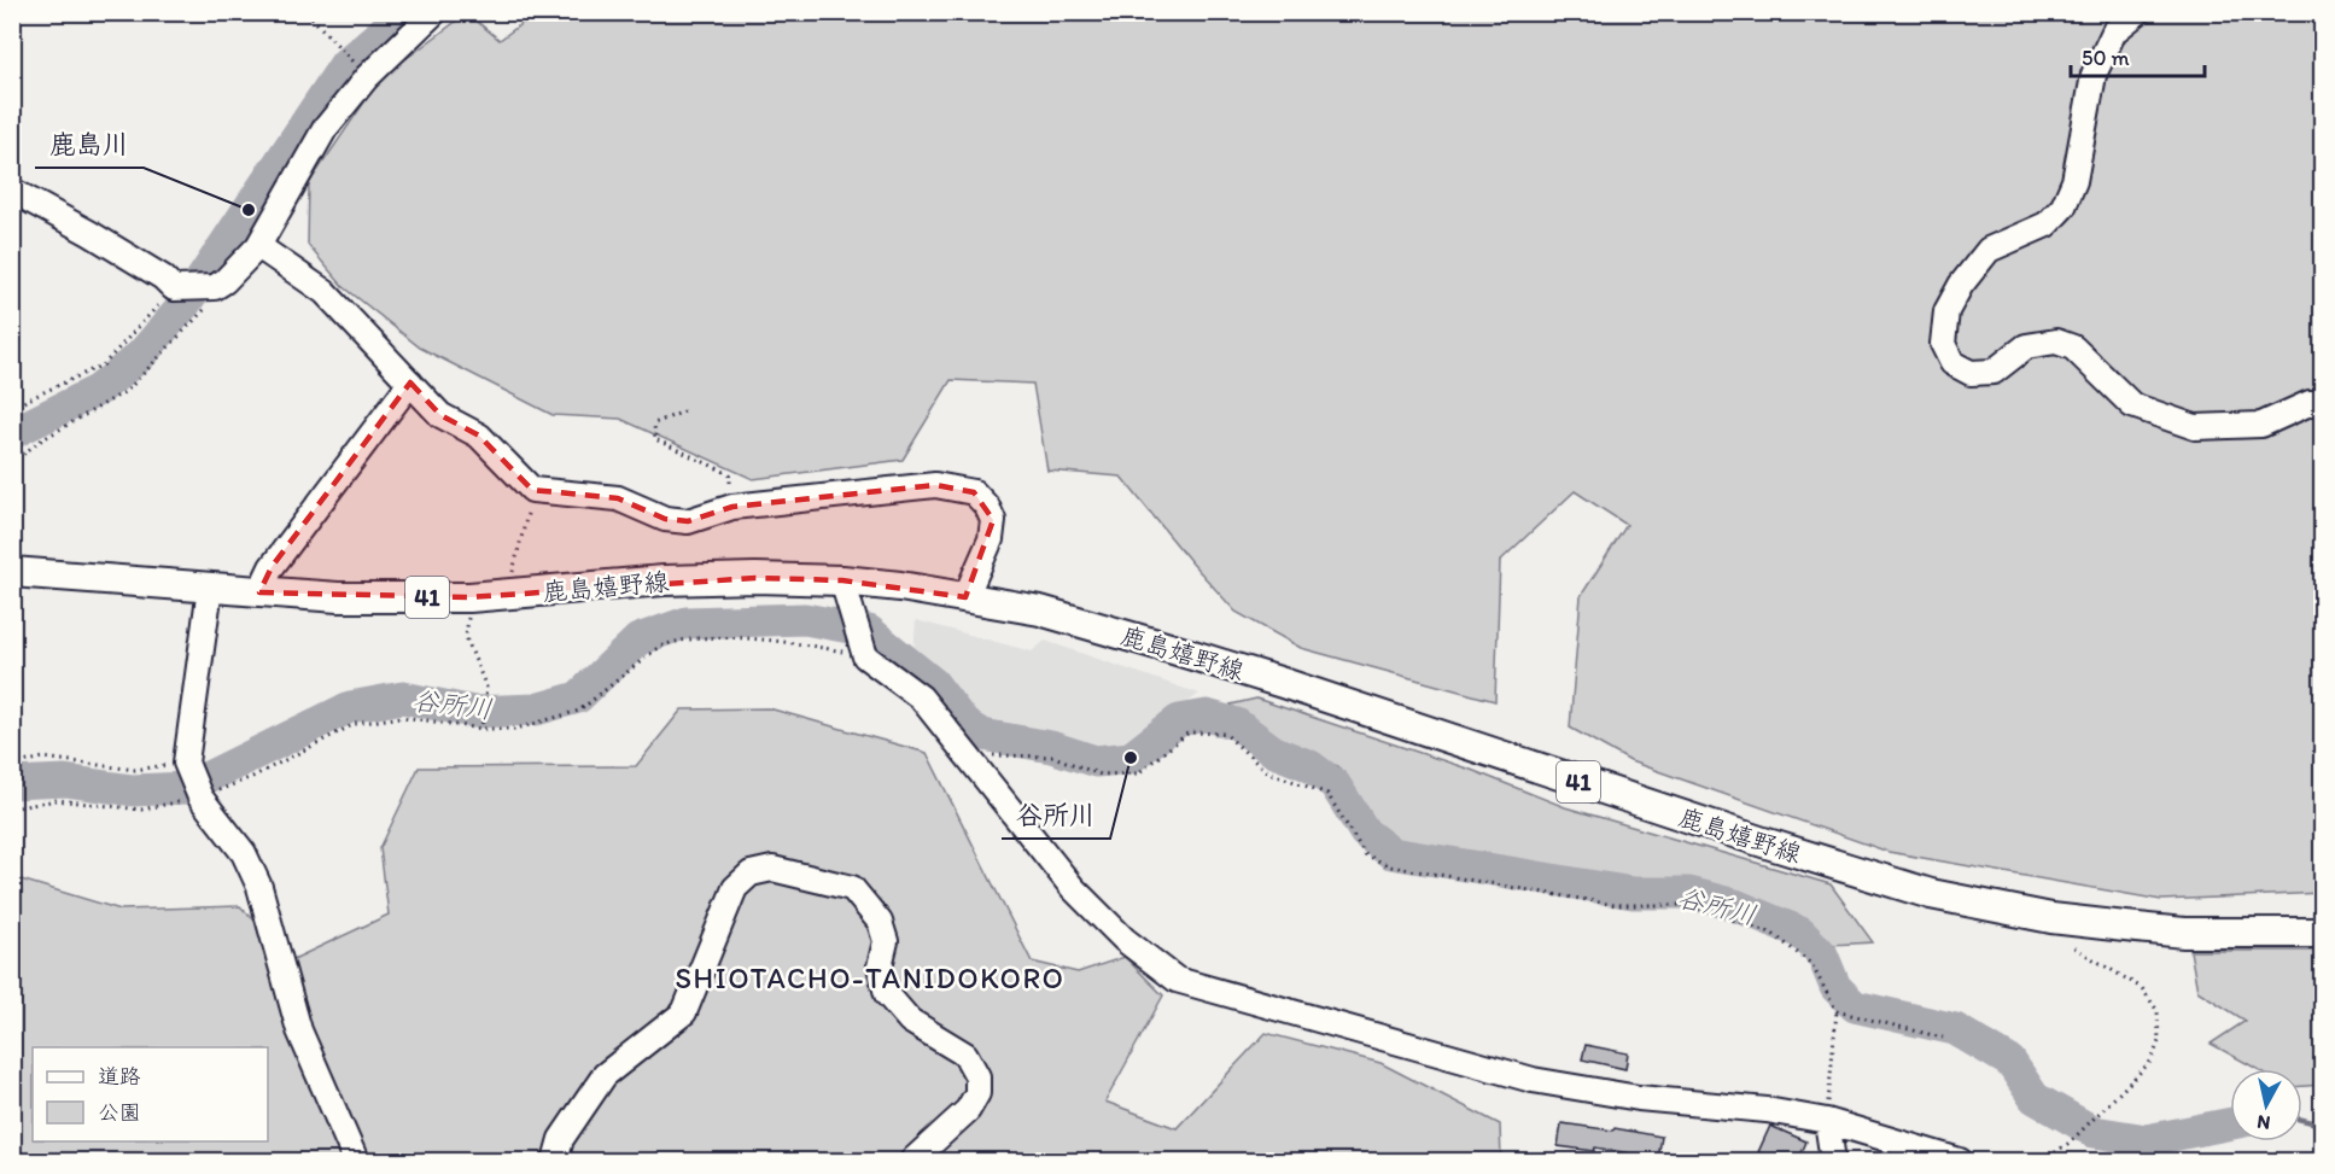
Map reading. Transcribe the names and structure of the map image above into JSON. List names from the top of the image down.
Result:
{
  "streets": {
    "main road": ["鹿島嬉野線", "41"]
  },
  "districts": ["SHIOTACHO-TANIDOKORO"],
  "water": ["谷所川"],
  "places": ["鹿島川", "谷所川"],
  "legend": ["道路", "公園"],
  "scale_bar": "50 m",
  "north": "bottom"
}
